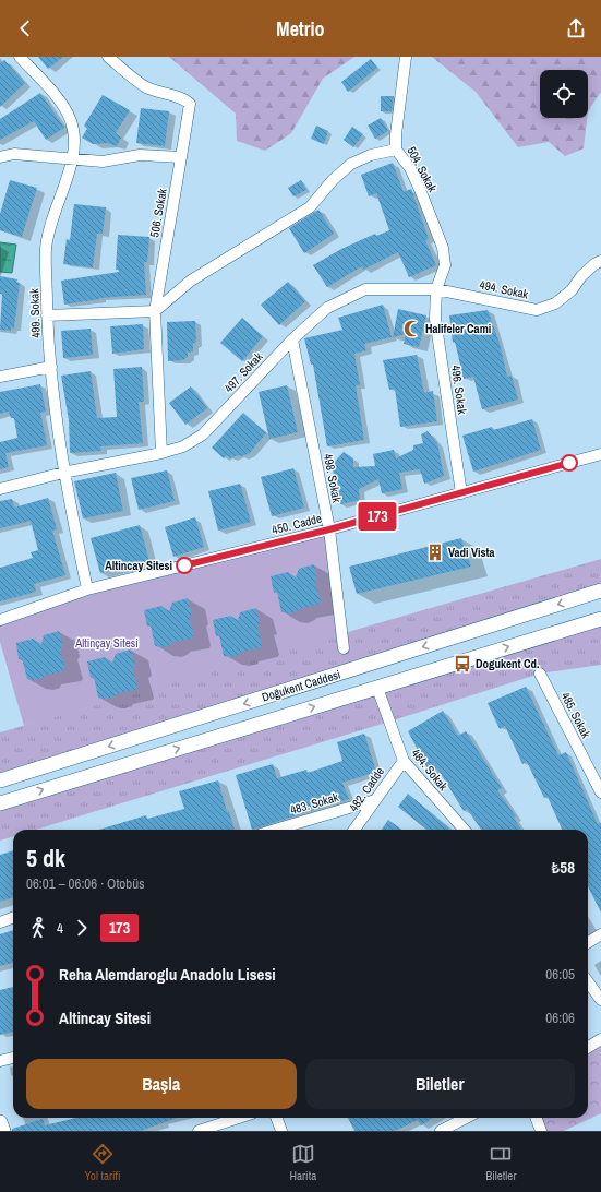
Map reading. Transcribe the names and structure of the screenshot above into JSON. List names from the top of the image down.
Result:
{
  "streets": {
    "main road": ["Doğukent Caddesi"],
    "street": [
      "504. Sokak",
      "506. Sokak",
      "494. Sokak",
      "499. Sokak",
      "497. Sokak",
      "496. Sokak",
      "498. Sokak",
      "450. Cadde",
      "485. Sokak",
      "484. Sokak",
      "482. Cadde",
      "483. Sokak"
    ]
  },
  "crossings": [
    ["504. Sokak", "494. Sokak"],
    ["504. Sokak", "497. Sokak"],
    ["504. Sokak", "496. Sokak"],
    ["506. Sokak", "497. Sokak"],
    ["494. Sokak", "497. Sokak"],
    ["494. Sokak", "496. Sokak"],
    ["499. Sokak", "497. Sokak"],
    ["499. Sokak", "450. Cadde"],
    ["497. Sokak", "496. Sokak"],
    ["497. Sokak", "498. Sokak"],
    ["496. Sokak", "450. Cadde"],
    ["498. Sokak", "450. Cadde"],
    ["Doğukent Caddesi", "484. Sokak"],
    ["484. Sokak", "482. Cadde"],
    ["482. Cadde", "483. Sokak"]
  ],
  "parks": ["Altinçay Sitesi"],
  "places": {
    "mosque": ["Halifeler Cami"],
    "building": ["Vadi Vista"],
    "other": ["Altincay Sitesi"],
    "bus stop": ["Dogukent Cd."]
  },
  "lines": ["bus line 173"],
  "page": {
    "header": "Metrio",
    "on_map": "173",
    "heading": ["5 dk", "06:01 – 06:06 · Otobüs", "₺58"],
    "legs": ["4", "173"],
    "list": [
      {
        "name": "Reha Alemdaroglu Anadolu Lisesi",
        "value": "06:05"
      },
      {
        "name": "Altincay Sitesi",
        "value": "06:06"
      }
    ],
    "buttons": ["Başla", "Biletler"],
    "tabs": ["Yol tarifi", "Harita", "Biletler"]
  }
}
